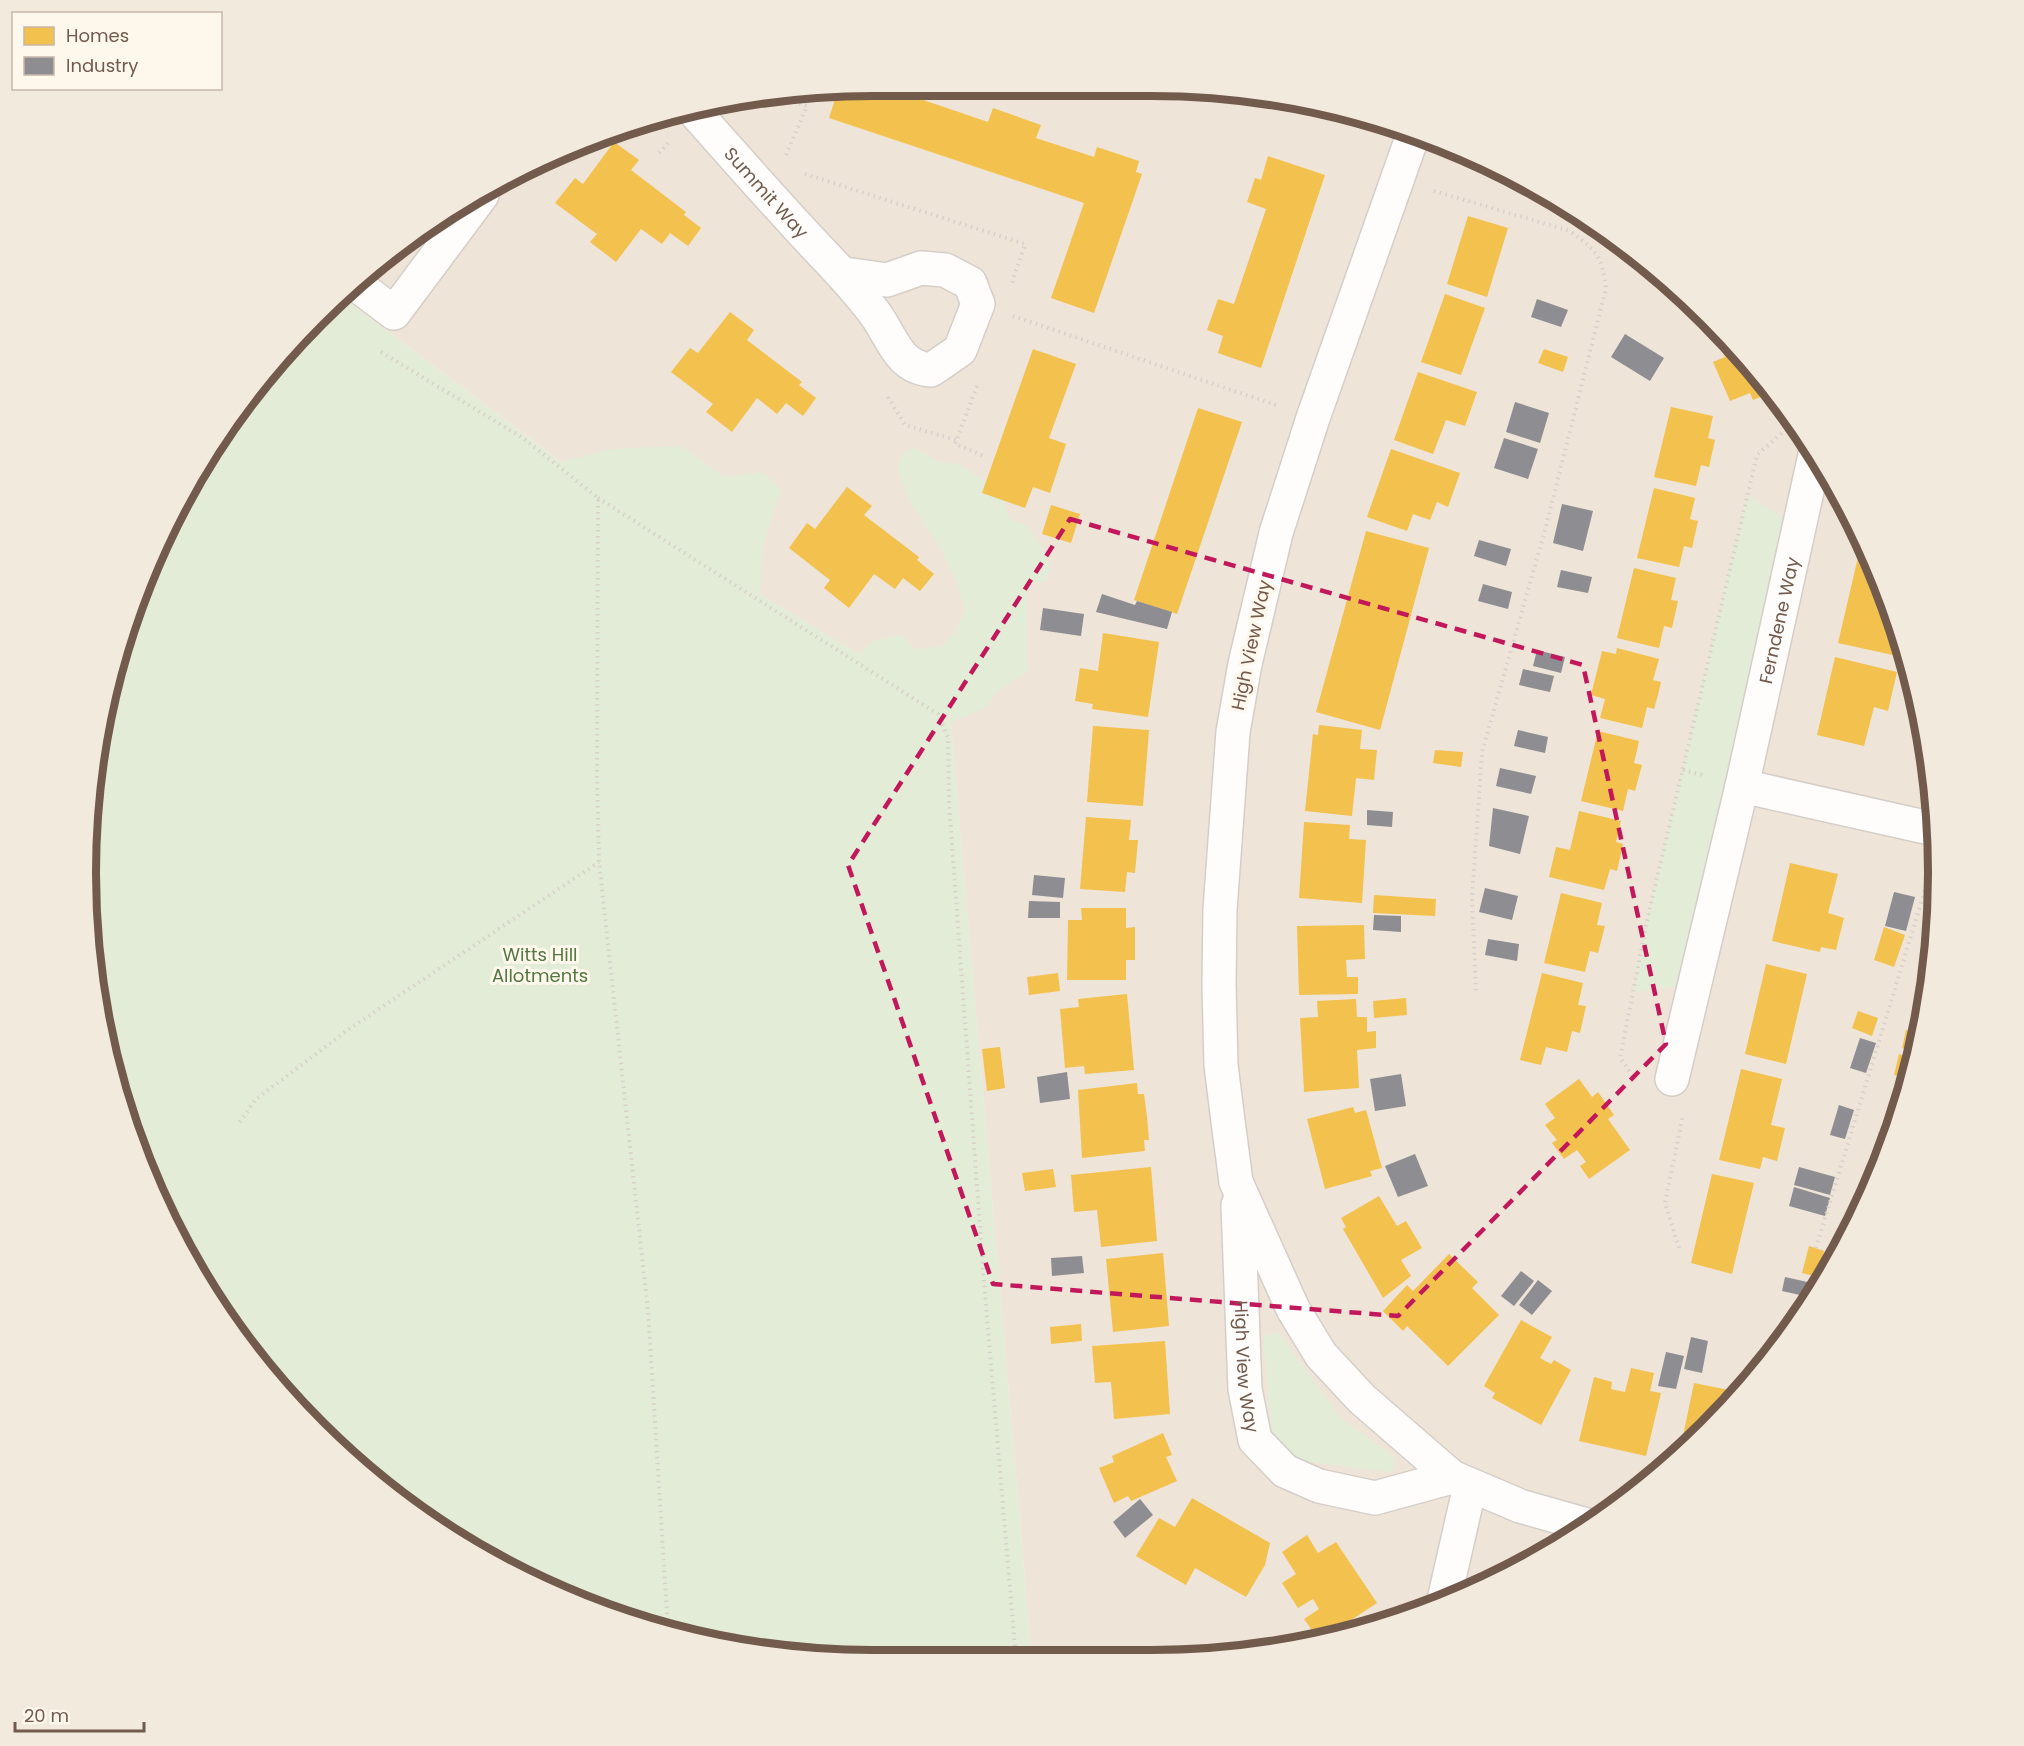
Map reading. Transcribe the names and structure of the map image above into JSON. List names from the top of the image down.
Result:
{
  "streets": {
    "street": ["Summit Way", "Ferndene Way", "High View Way"]
  },
  "parks": ["Witts Hill Allotments"],
  "legend": ["Homes", "Industry"],
  "scale_bar": "20 m"
}
